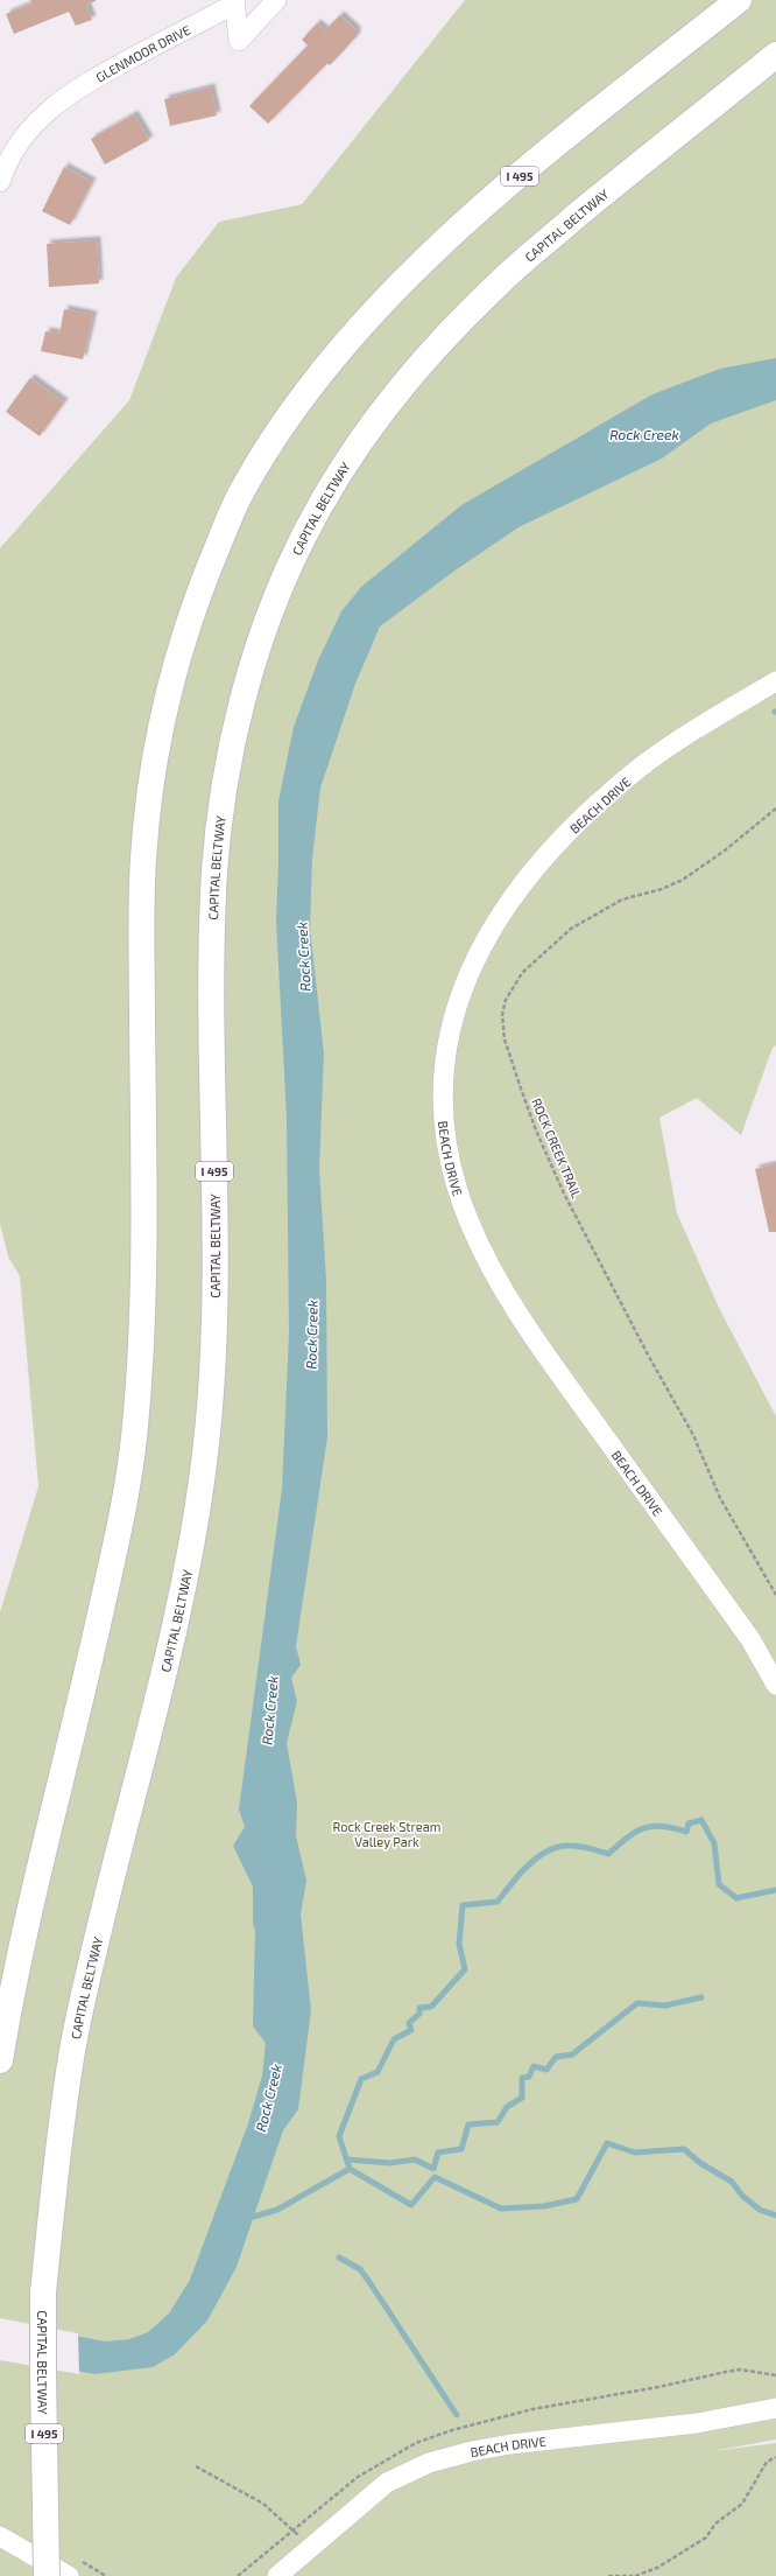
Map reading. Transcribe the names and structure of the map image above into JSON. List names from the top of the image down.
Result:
{
  "streets": {
    "highway": ["I 495", "CAPITAL BELTWAY"],
    "street": ["GLENMOOR DRIVE", "BEACH DRIVE"],
    "path": ["ROCK CREEK TRAIL"]
  },
  "water": ["Rock Creek"],
  "parks": ["Rock Creek Stream Valley Park"]
}
